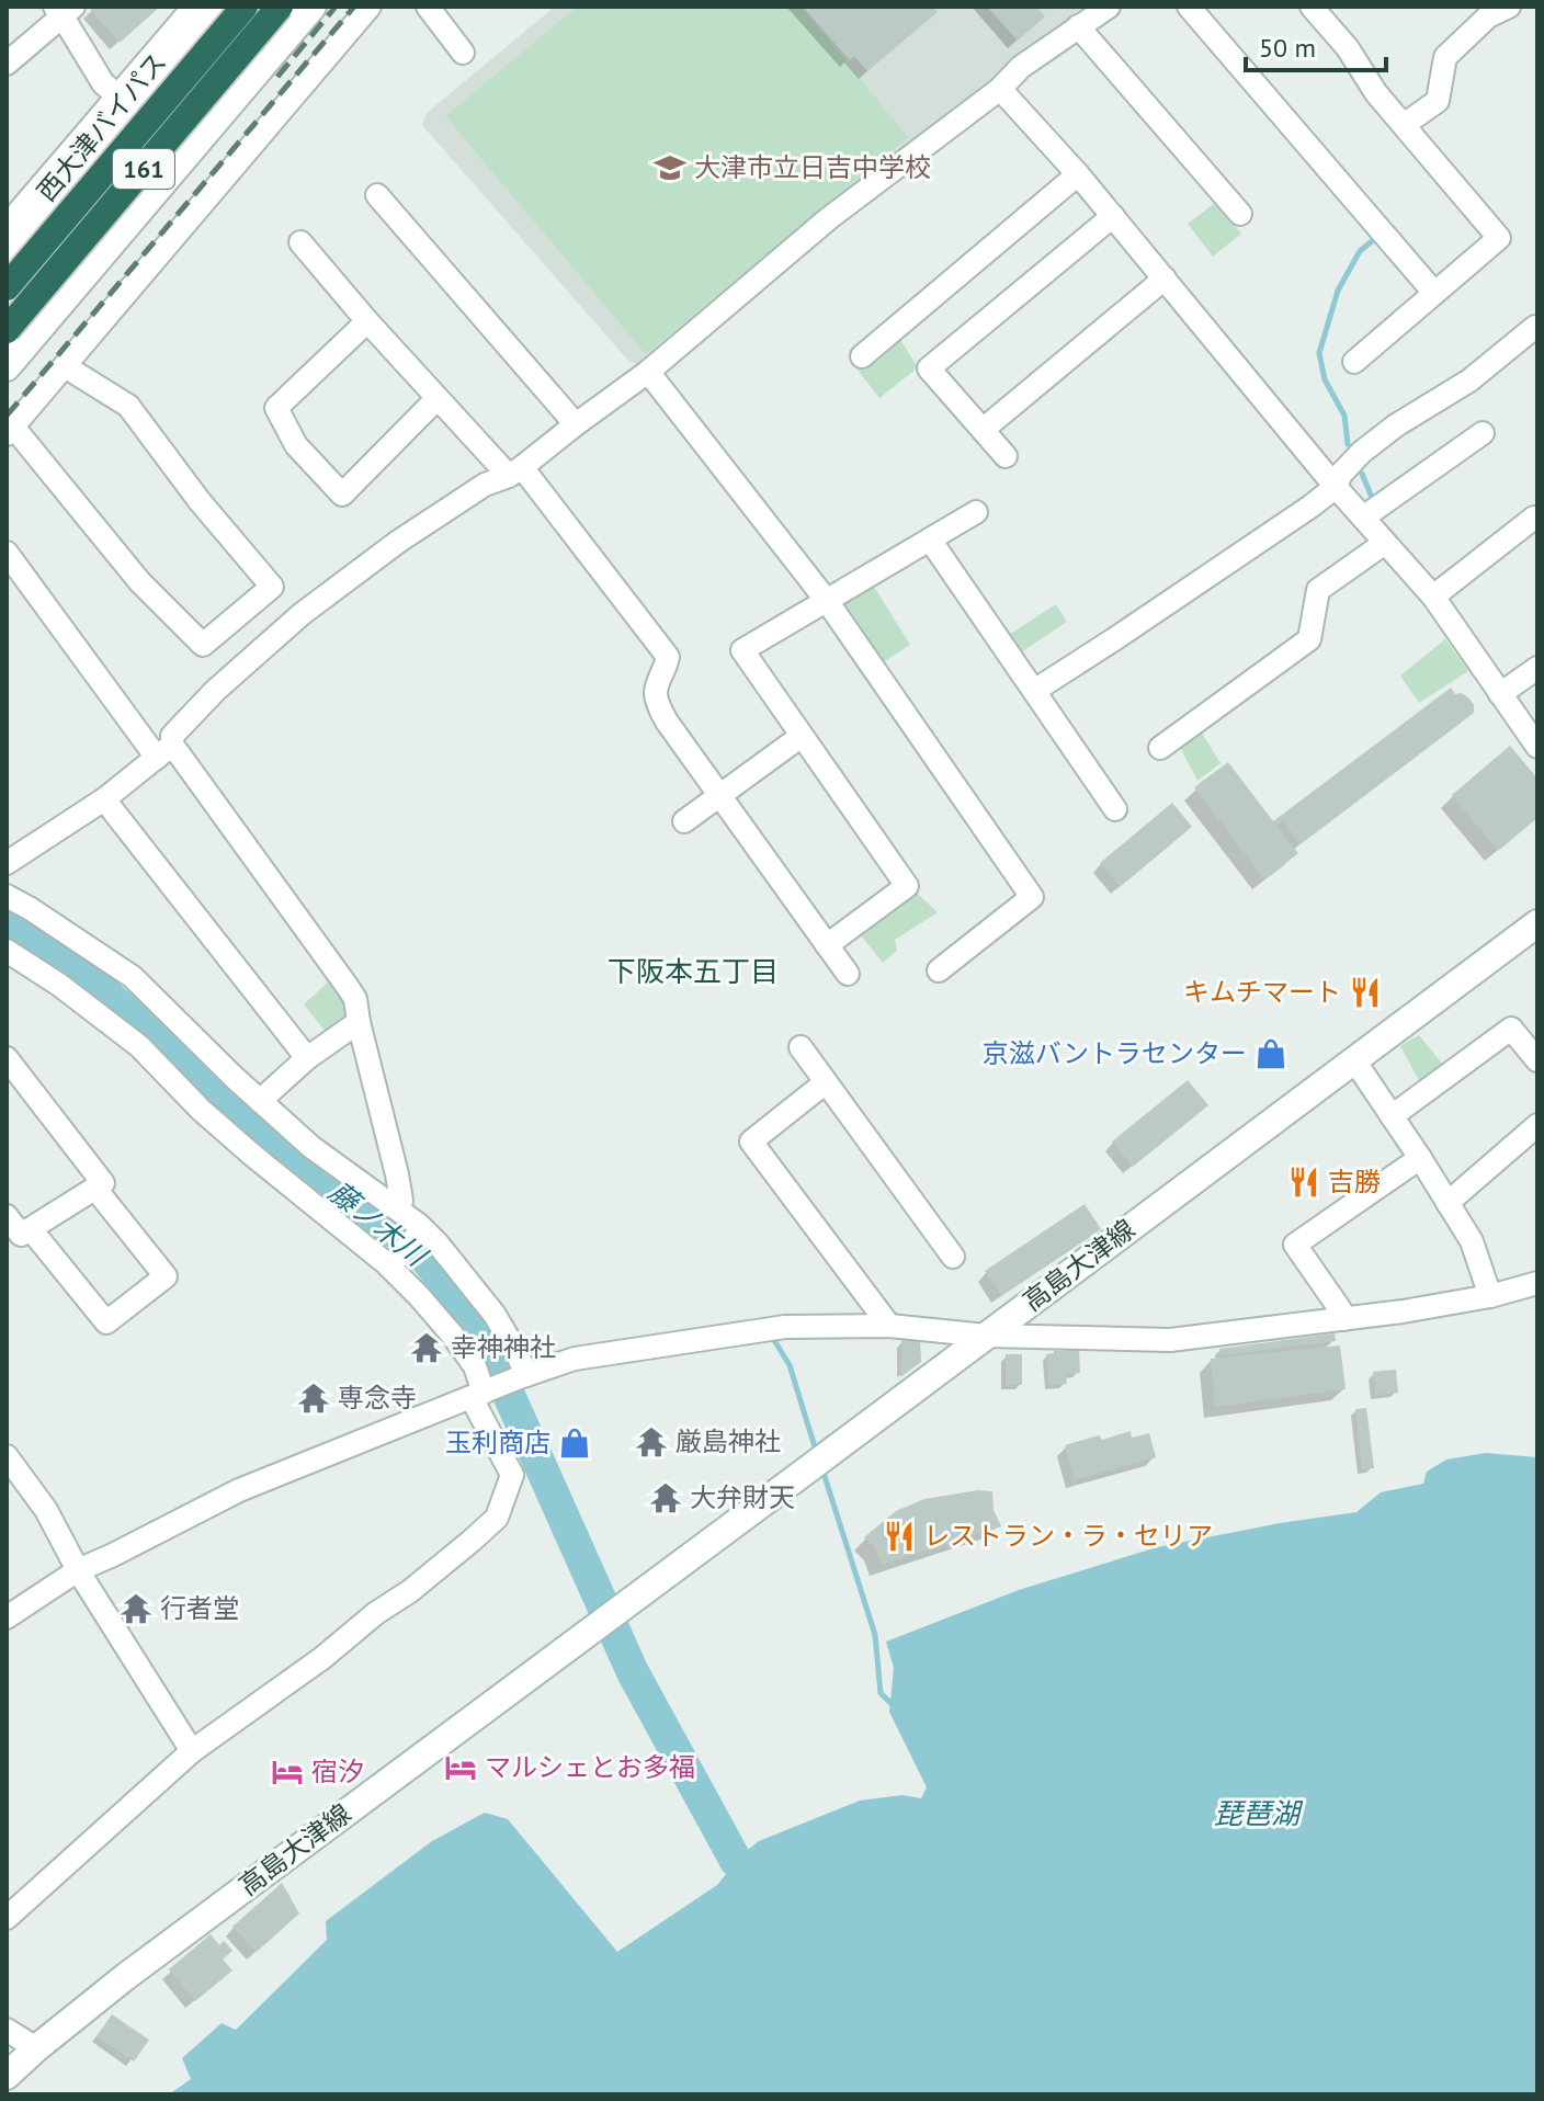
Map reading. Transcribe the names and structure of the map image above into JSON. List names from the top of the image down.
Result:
{
  "streets": {
    "highway": ["西大津バイパス", "161"],
    "main road": ["高島大津線"]
  },
  "districts": ["下阪本五丁目"],
  "water": ["藤ノ木川", "琵琶湖"],
  "places": {
    "school or university": ["大津市立日吉中学校"],
    "restaurant": ["キムチマート", "吉勝", "レストラン・ラ・セリア"],
    "shop": ["京滋バントラセンター", "玉利商店"],
    "temple": [
      "幸神神社",
      "専念寺",
      "厳島神社",
      "大弁財天",
      "行者堂"
    ],
    "hotel": ["マルシェとお多福", "宿汐"]
  },
  "scale_bar": "50 m"
}
